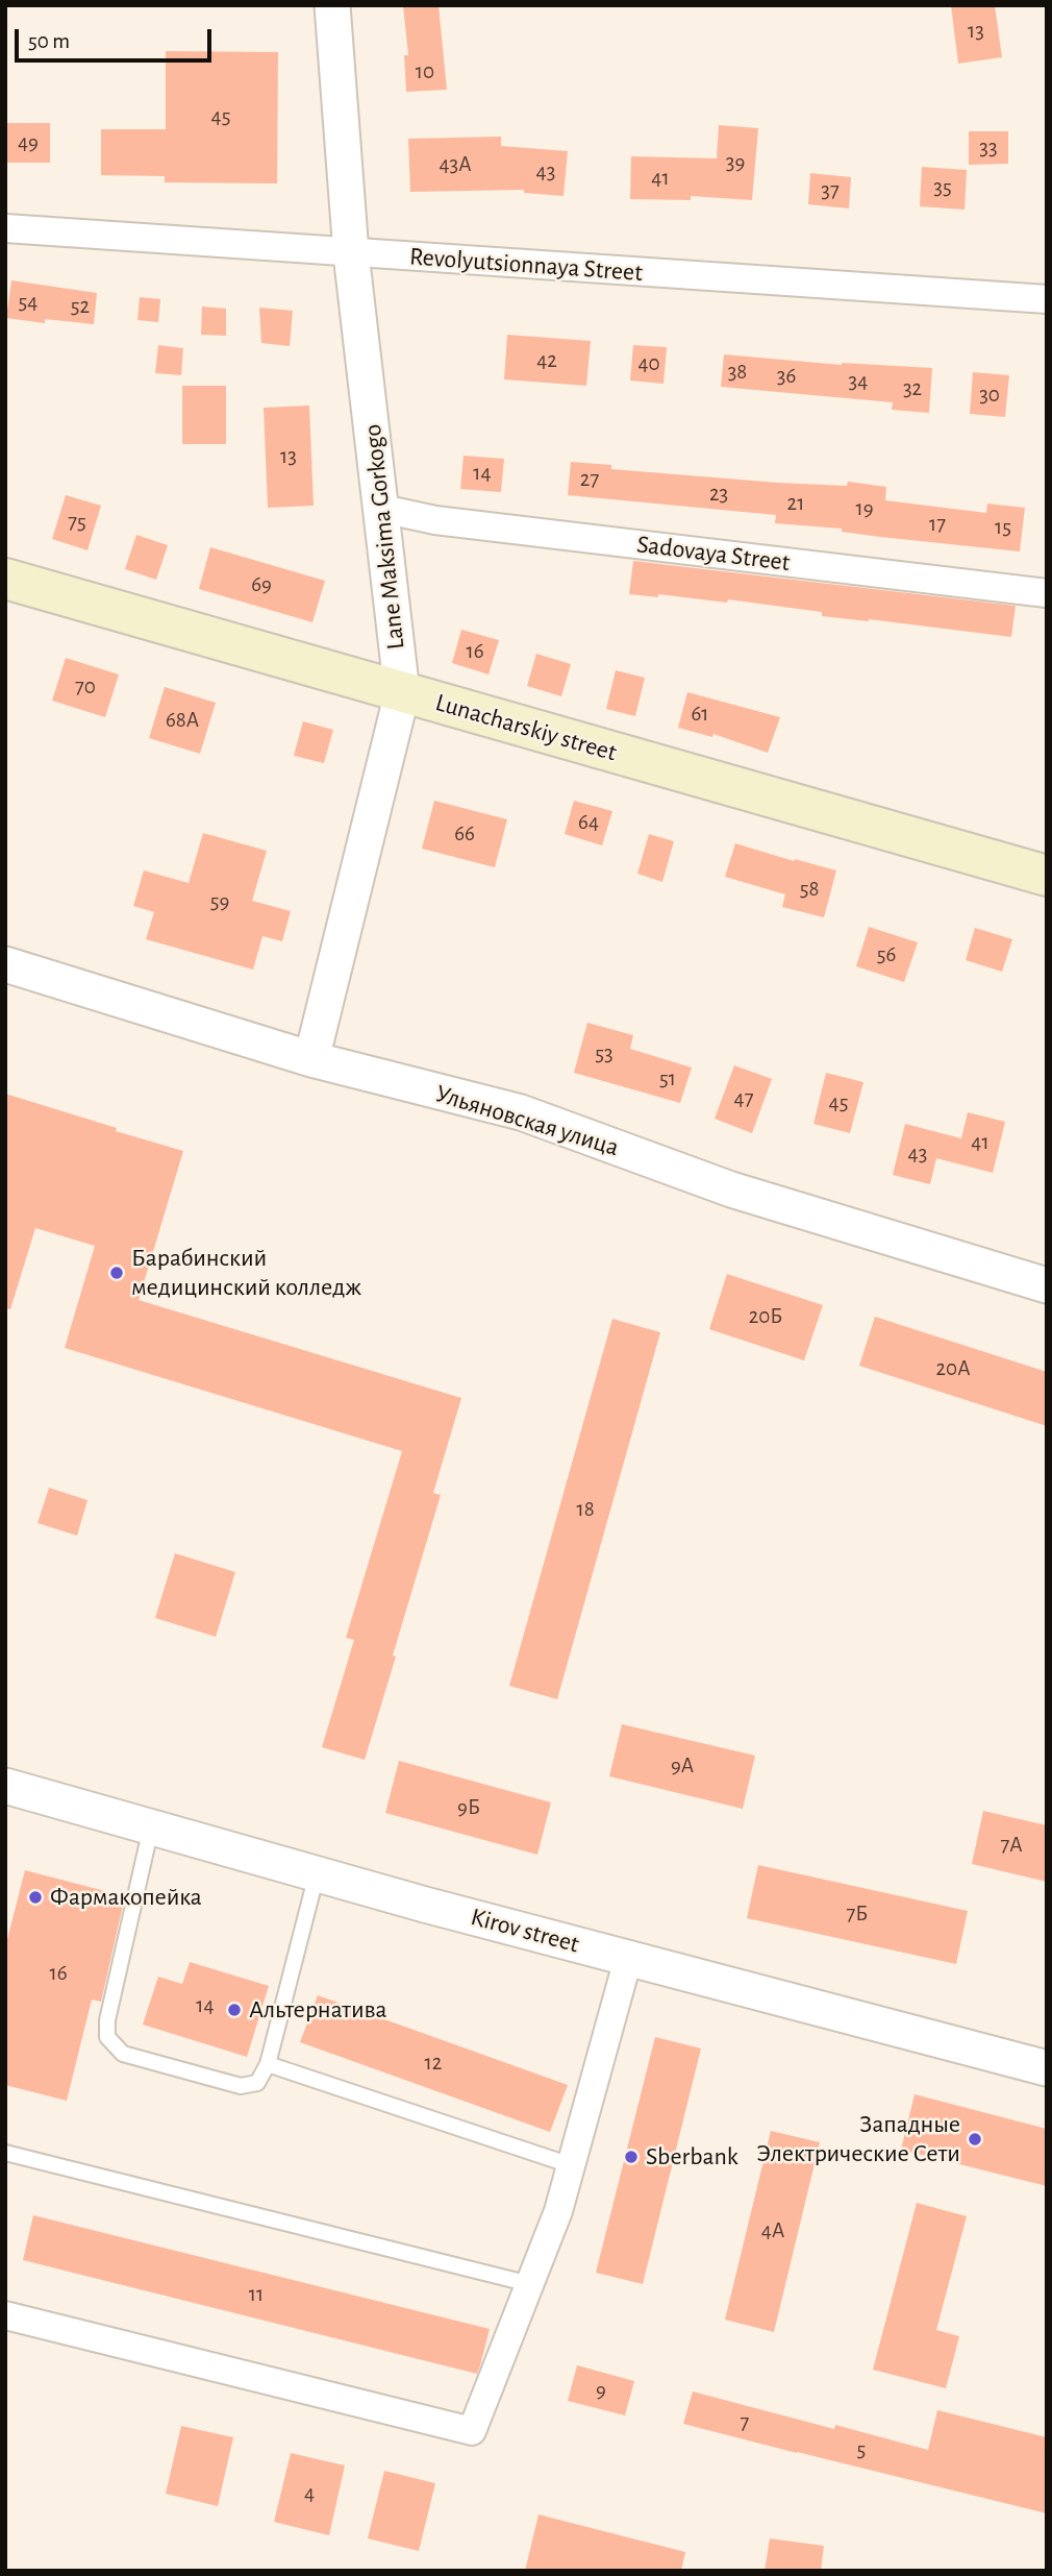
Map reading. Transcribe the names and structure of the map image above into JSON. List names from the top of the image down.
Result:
{
  "streets": {
    "main road": ["Lunacharskiy street"],
    "street": [
      "Revolyutsionnaya Street",
      "Lane Maksima Gorkogo",
      "Sadovaya Street",
      "Ульяновская улица",
      "Kirov street"
    ]
  },
  "crossings": [
    ["Revolyutsionnaya Street", "Lane Maksima Gorkogo"],
    ["Lane Maksima Gorkogo", "Sadovaya Street"],
    ["Lane Maksima Gorkogo", "Lunacharskiy street"],
    ["Lane Maksima Gorkogo", "Ульяновская улица"]
  ],
  "places": [
    "Барабинский медицинский колледж",
    "Фармакопейка",
    "Альтернатива",
    "Западные Электрические Сети",
    "Sberbank"
  ],
  "house_numbers": [
    "13",
    "10",
    "45",
    "49",
    "33",
    "39",
    "43А",
    "43",
    "41",
    "35",
    "37",
    "54",
    "52",
    "42",
    "40",
    "38",
    "36",
    "34",
    "32",
    "30",
    "13",
    "14",
    "27",
    "23",
    "21",
    "19",
    "75",
    "17",
    "15",
    "69",
    "16",
    "70",
    "61",
    "68А",
    "64",
    "66",
    "58",
    "59",
    "56",
    "53",
    "51",
    "47",
    "45",
    "41",
    "43",
    "20Б",
    "20А",
    "18",
    "9А",
    "9Б",
    "7А",
    "7Б",
    "16",
    "14",
    "12",
    "4А",
    "11",
    "9",
    "7",
    "5",
    "4"
  ],
  "scale_bar": "50 m"
}
